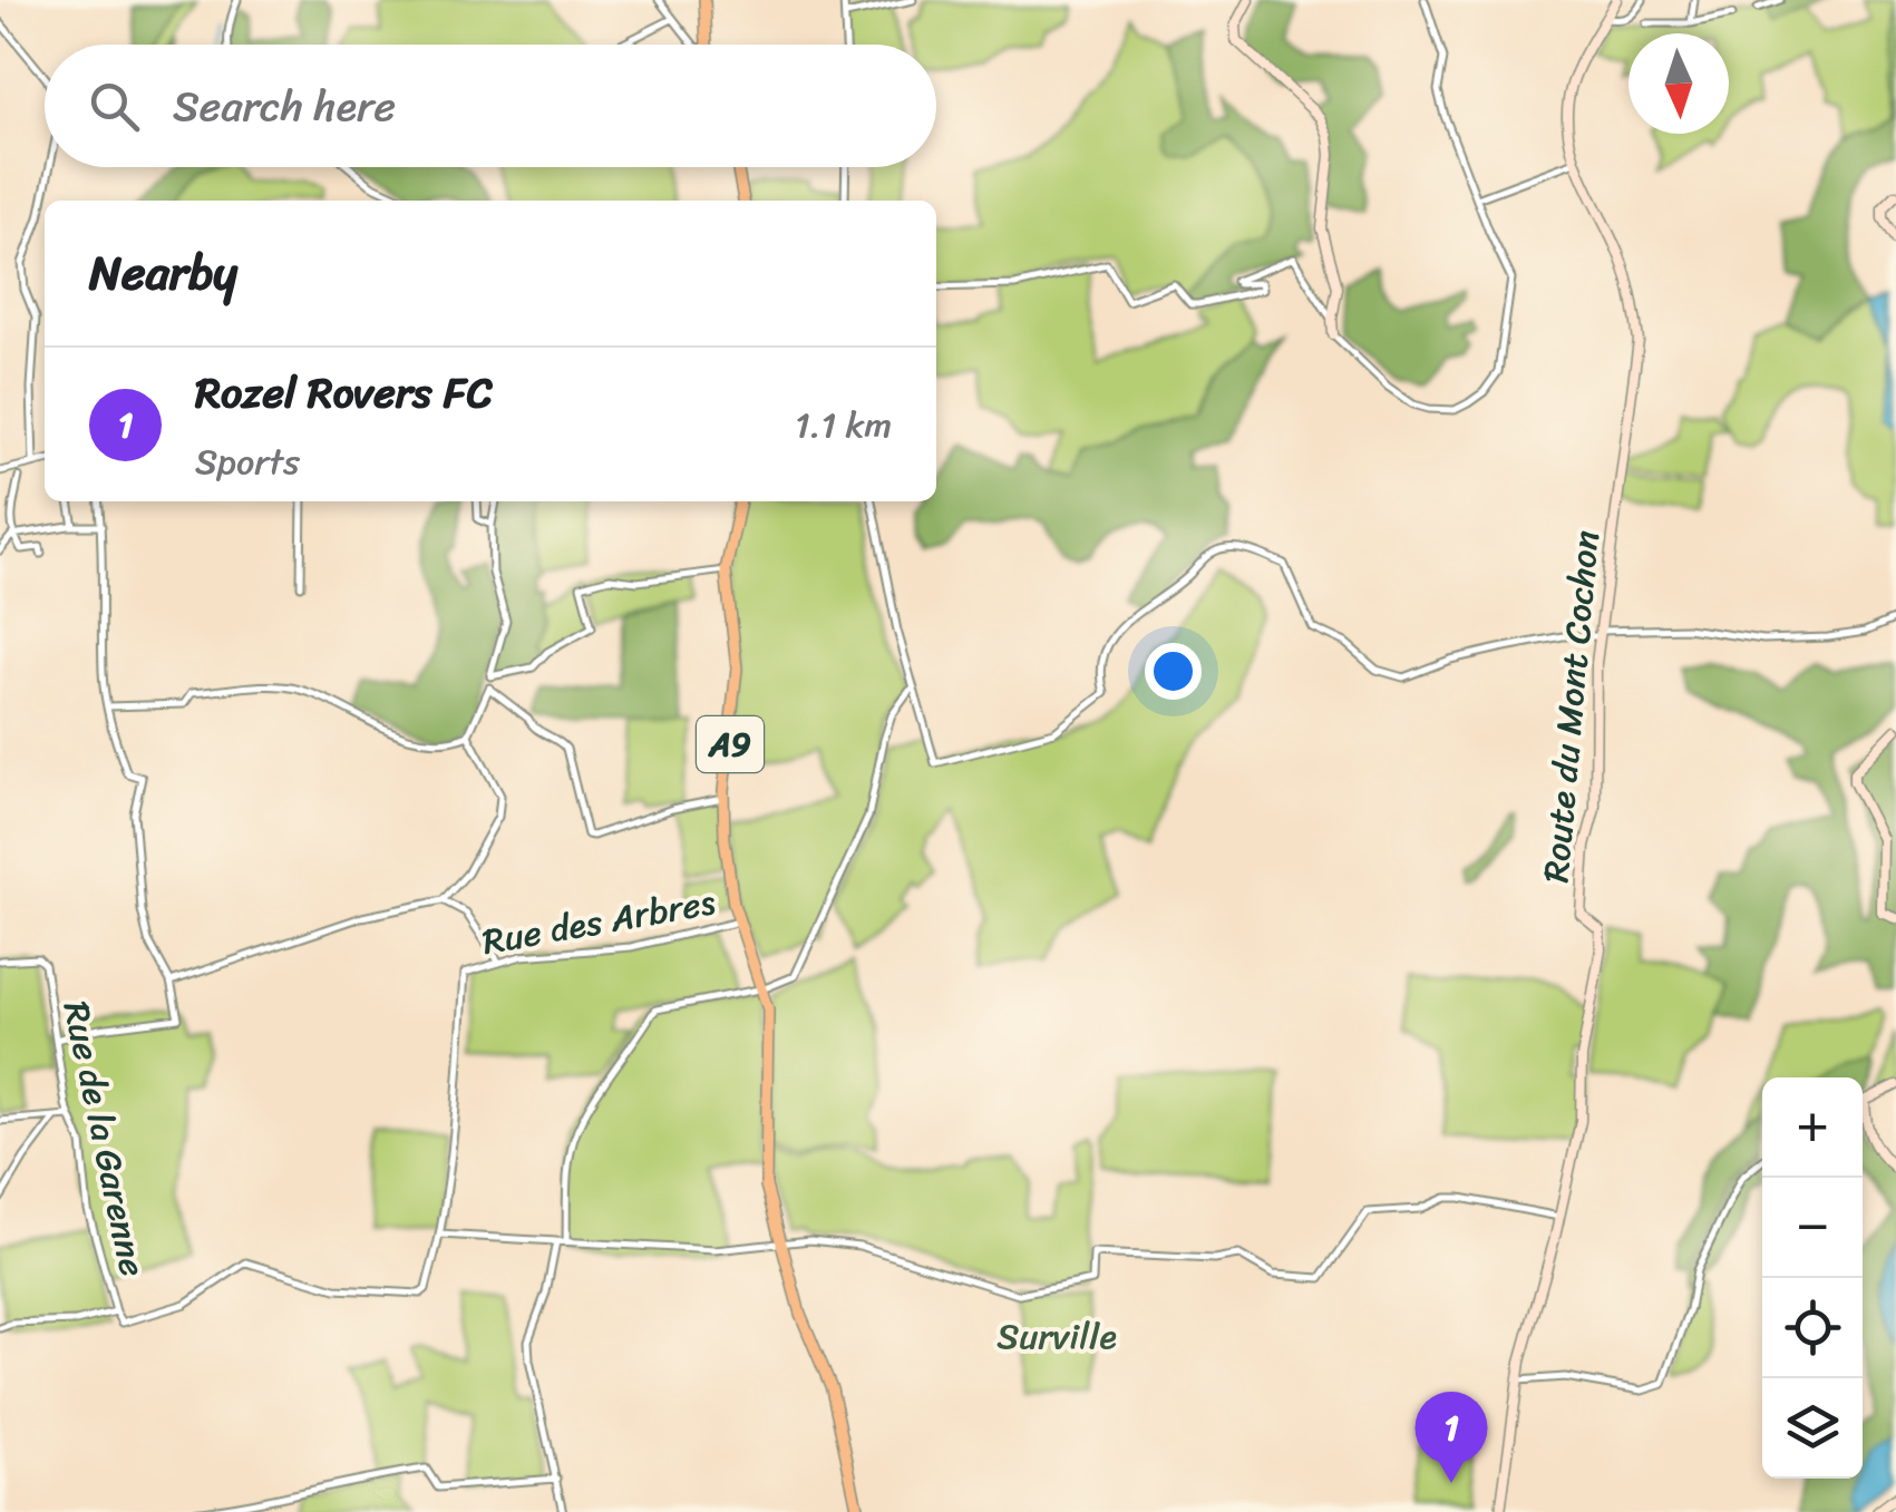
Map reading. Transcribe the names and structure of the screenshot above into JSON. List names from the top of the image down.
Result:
{
  "streets": {
    "main road": ["Route du Mont Cochon", "A9"],
    "street": ["Rue des Arbres", "Rue de la Garenne"]
  },
  "crossings": [
    ["A9", "Rue des Arbres"],
    ["Rue des Arbres", "Rue de la Garenne"]
  ],
  "parks": ["Surville"],
  "north": "bottom",
  "page": {
    "search": "Search here",
    "heading": "Nearby",
    "list": [
      {
        "mark": "1",
        "name": "Rozel Rovers FC",
        "note": "Sports",
        "value": "1.1 km"
      }
    ],
    "map_buttons": ["+", "−"],
    "pins": "1"
  }
}
